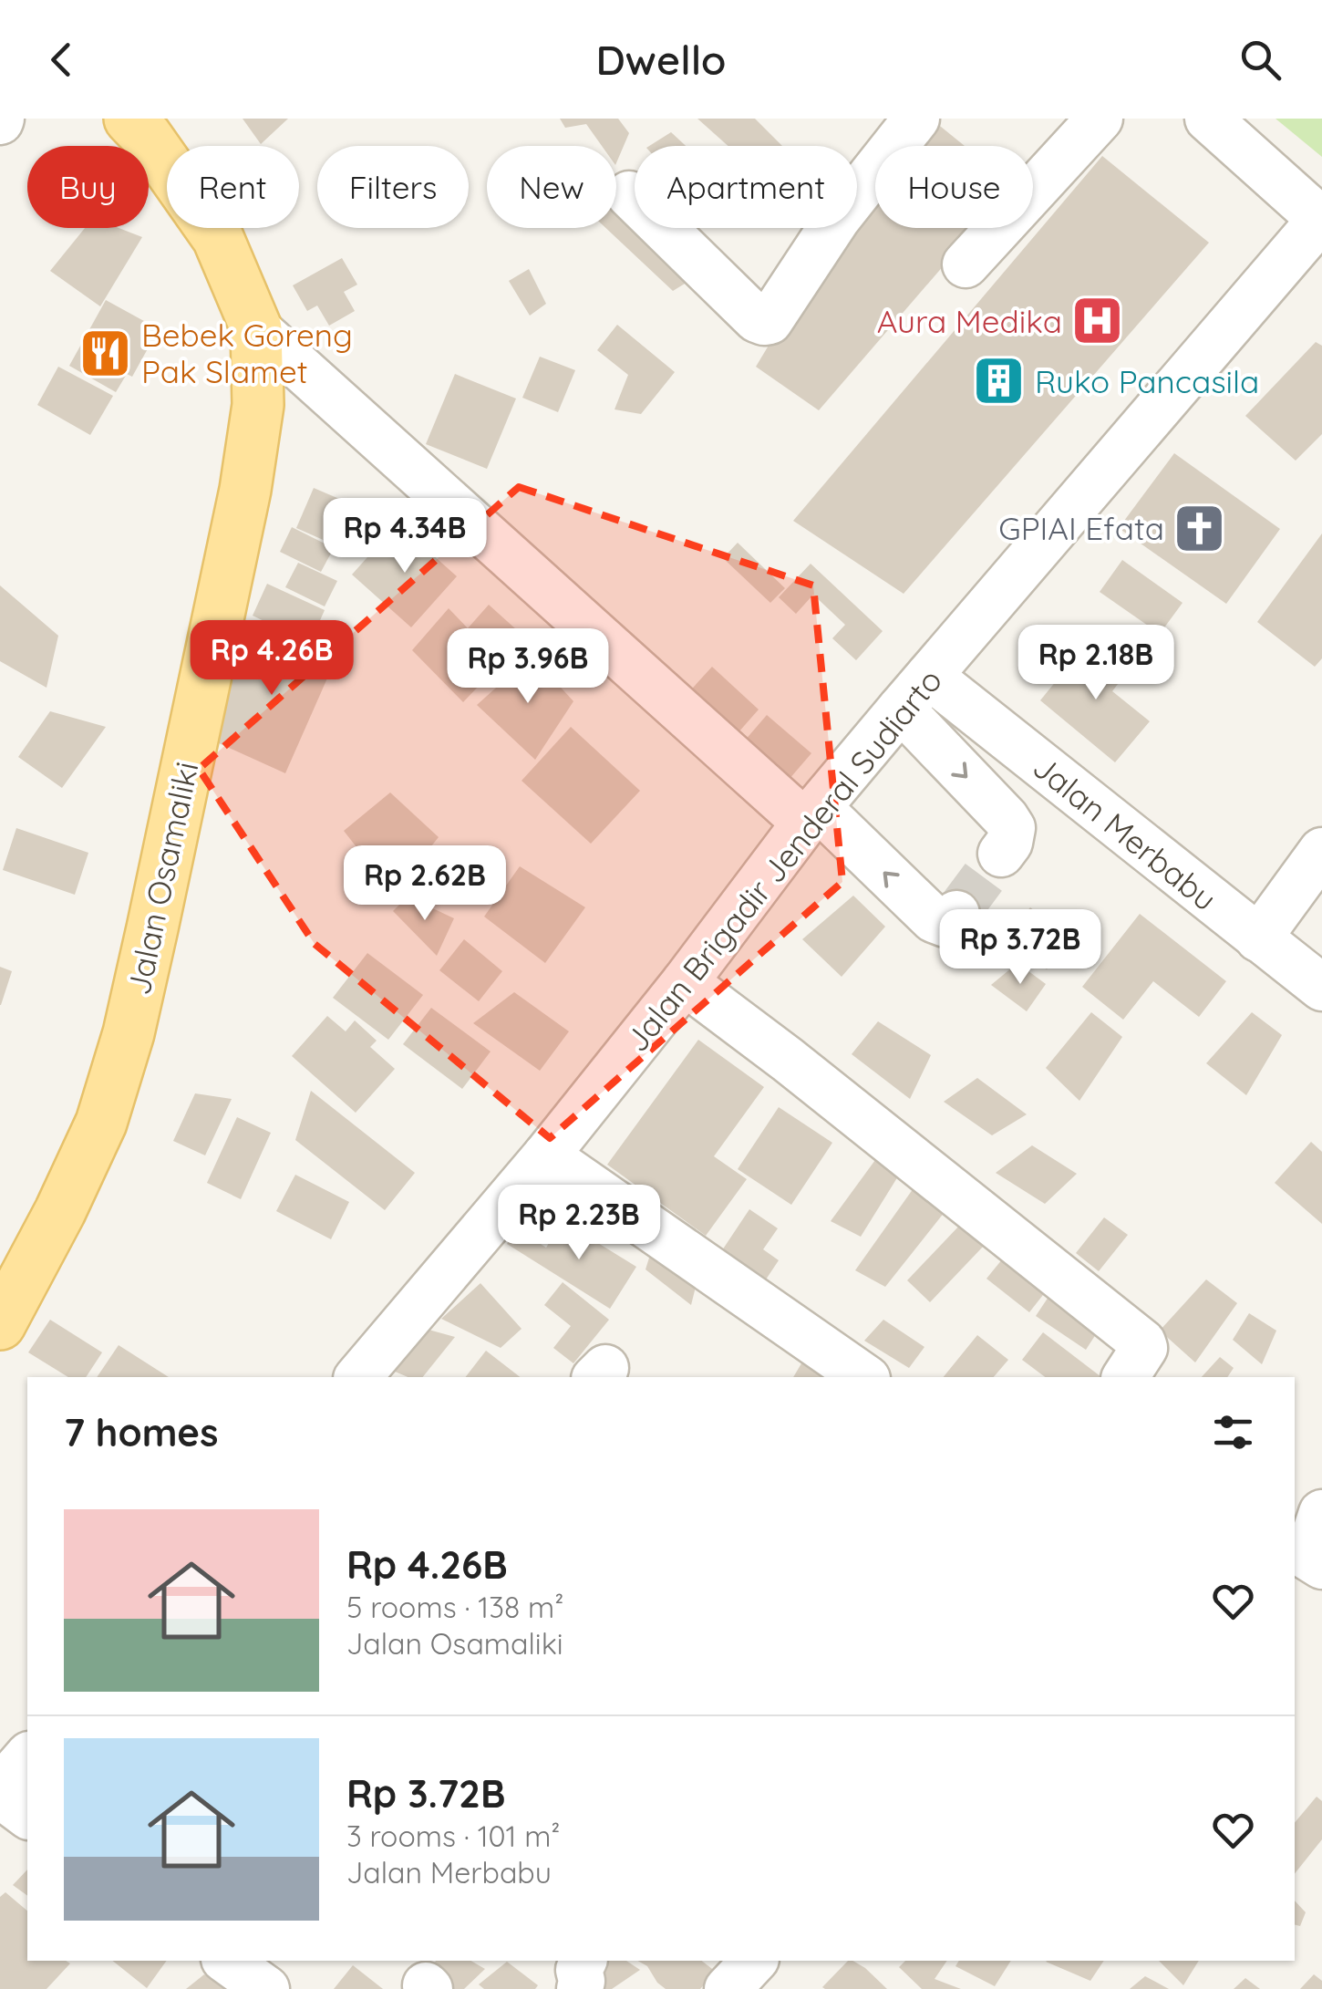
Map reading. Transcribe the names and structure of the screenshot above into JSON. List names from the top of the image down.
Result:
{
  "streets": {
    "main road": ["Jalan Osamaliki"],
    "street": ["Jalan Merbabu", "Jalan Brigadir Jenderal Sudiarto"]
  },
  "crossings": [
    ["Jalan Merbabu", "Jalan Brigadir Jenderal Sudiarto"]
  ],
  "places": {
    "hospital": ["Aura Medika"],
    "restaurant": ["Bebek Goreng Pak Slamet"],
    "building": ["Ruko Pancasila"],
    "church": ["GPIAI Efata"]
  },
  "page": {
    "header": "Dwello",
    "chip": [
      "Buy",
      "Rent",
      "Filters",
      "New",
      "Apartment",
      "House"
    ],
    "price": [
      "Rp 4.34B",
      "Rp 4.26B",
      "Rp 2.18B",
      "Rp 3.96B",
      "Rp 2.62B",
      "Rp 3.72B",
      "Rp 2.23B"
    ],
    "heading": "7 homes",
    "list": [
      {
        "name": "Rp 4.26B",
        "note": "5 rooms · 138 m² · Jalan Osamaliki"
      },
      {
        "name": "Rp 3.72B",
        "note": "3 rooms · 101 m² · Jalan Merbabu"
      }
    ]
  }
}
